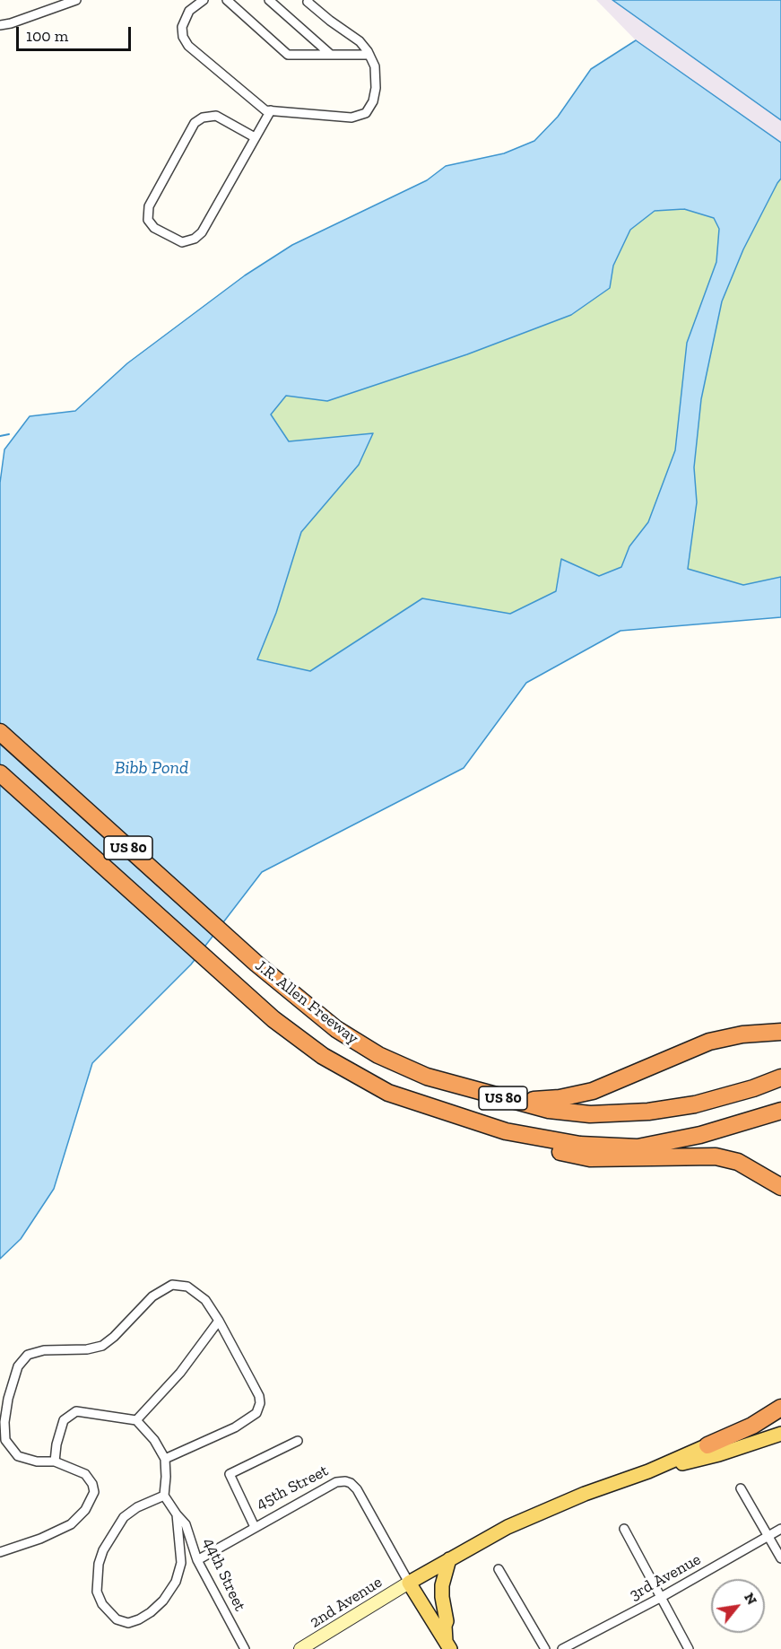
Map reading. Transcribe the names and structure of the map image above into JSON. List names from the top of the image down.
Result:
{
  "streets": {
    "highway": ["US 80", "J.R. Allen Freeway"],
    "main road": ["45th Street", "2nd Avenue"],
    "street": ["44th Street", "3rd Avenue"]
  },
  "crossings": [
    ["45th Street", "2nd Avenue"]
  ],
  "water": ["Bibb Pond"],
  "scale_bar": "100 m",
  "north": "top right"
}
